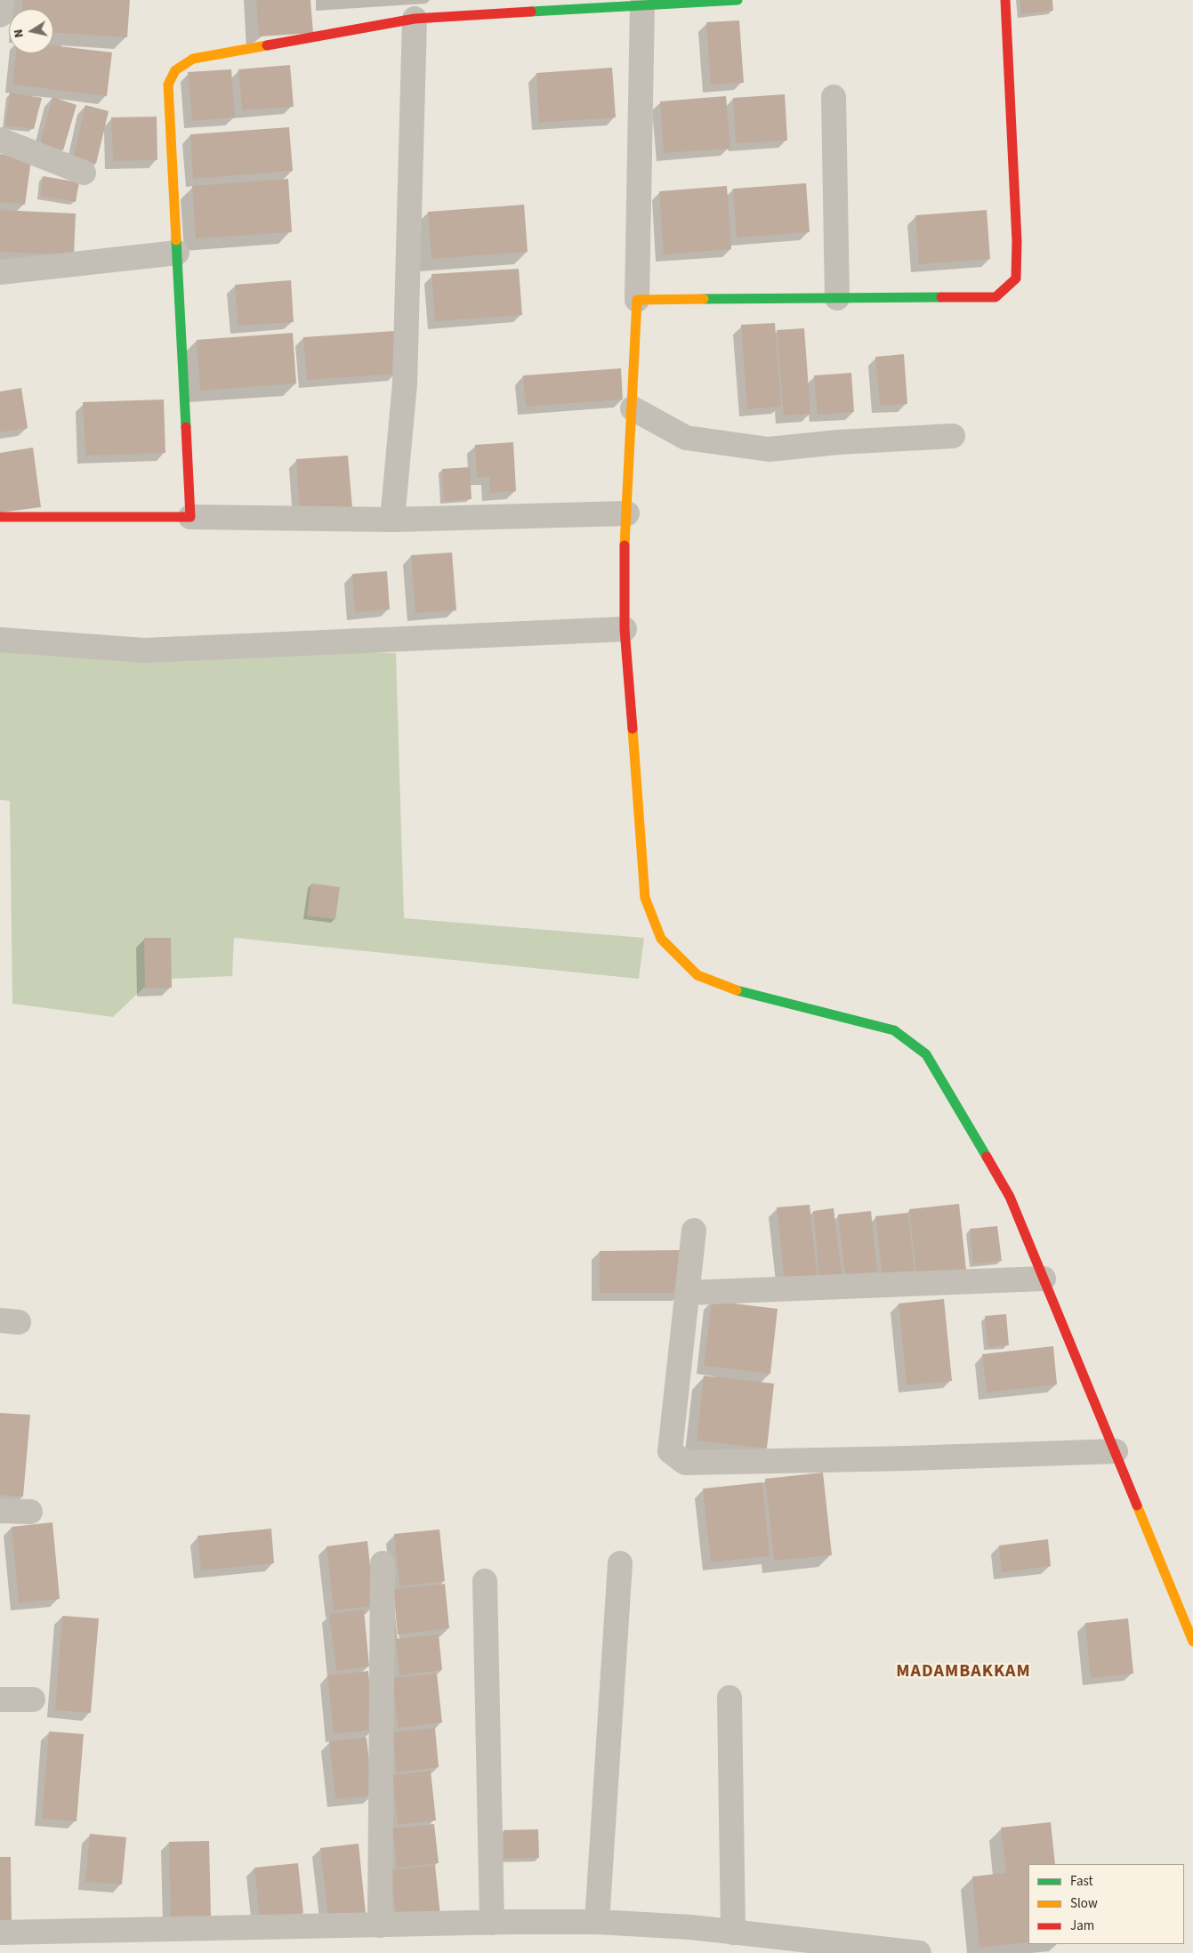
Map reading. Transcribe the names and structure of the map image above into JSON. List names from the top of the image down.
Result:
{
  "districts": ["MADAMBAKKAM"],
  "legend": ["Fast", "Slow", "Jam"],
  "north": "left"
}
